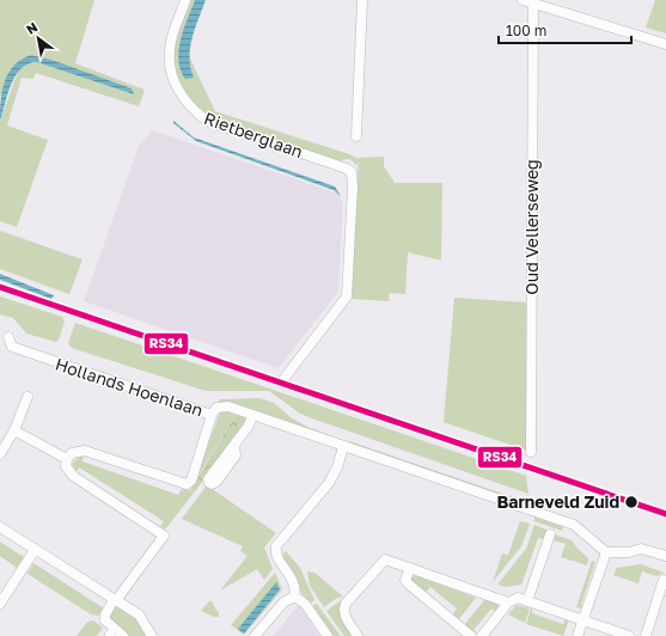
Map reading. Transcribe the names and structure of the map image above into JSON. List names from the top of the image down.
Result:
{
  "streets": {
    "street": ["Rietberglaan", "Oud Vellerseweg", "Hollands Hoenlaan"]
  },
  "places": ["Barneveld Zuid"],
  "lines": ["transit line RS34"],
  "scale_bar": "100 m",
  "north": "top left"
}
